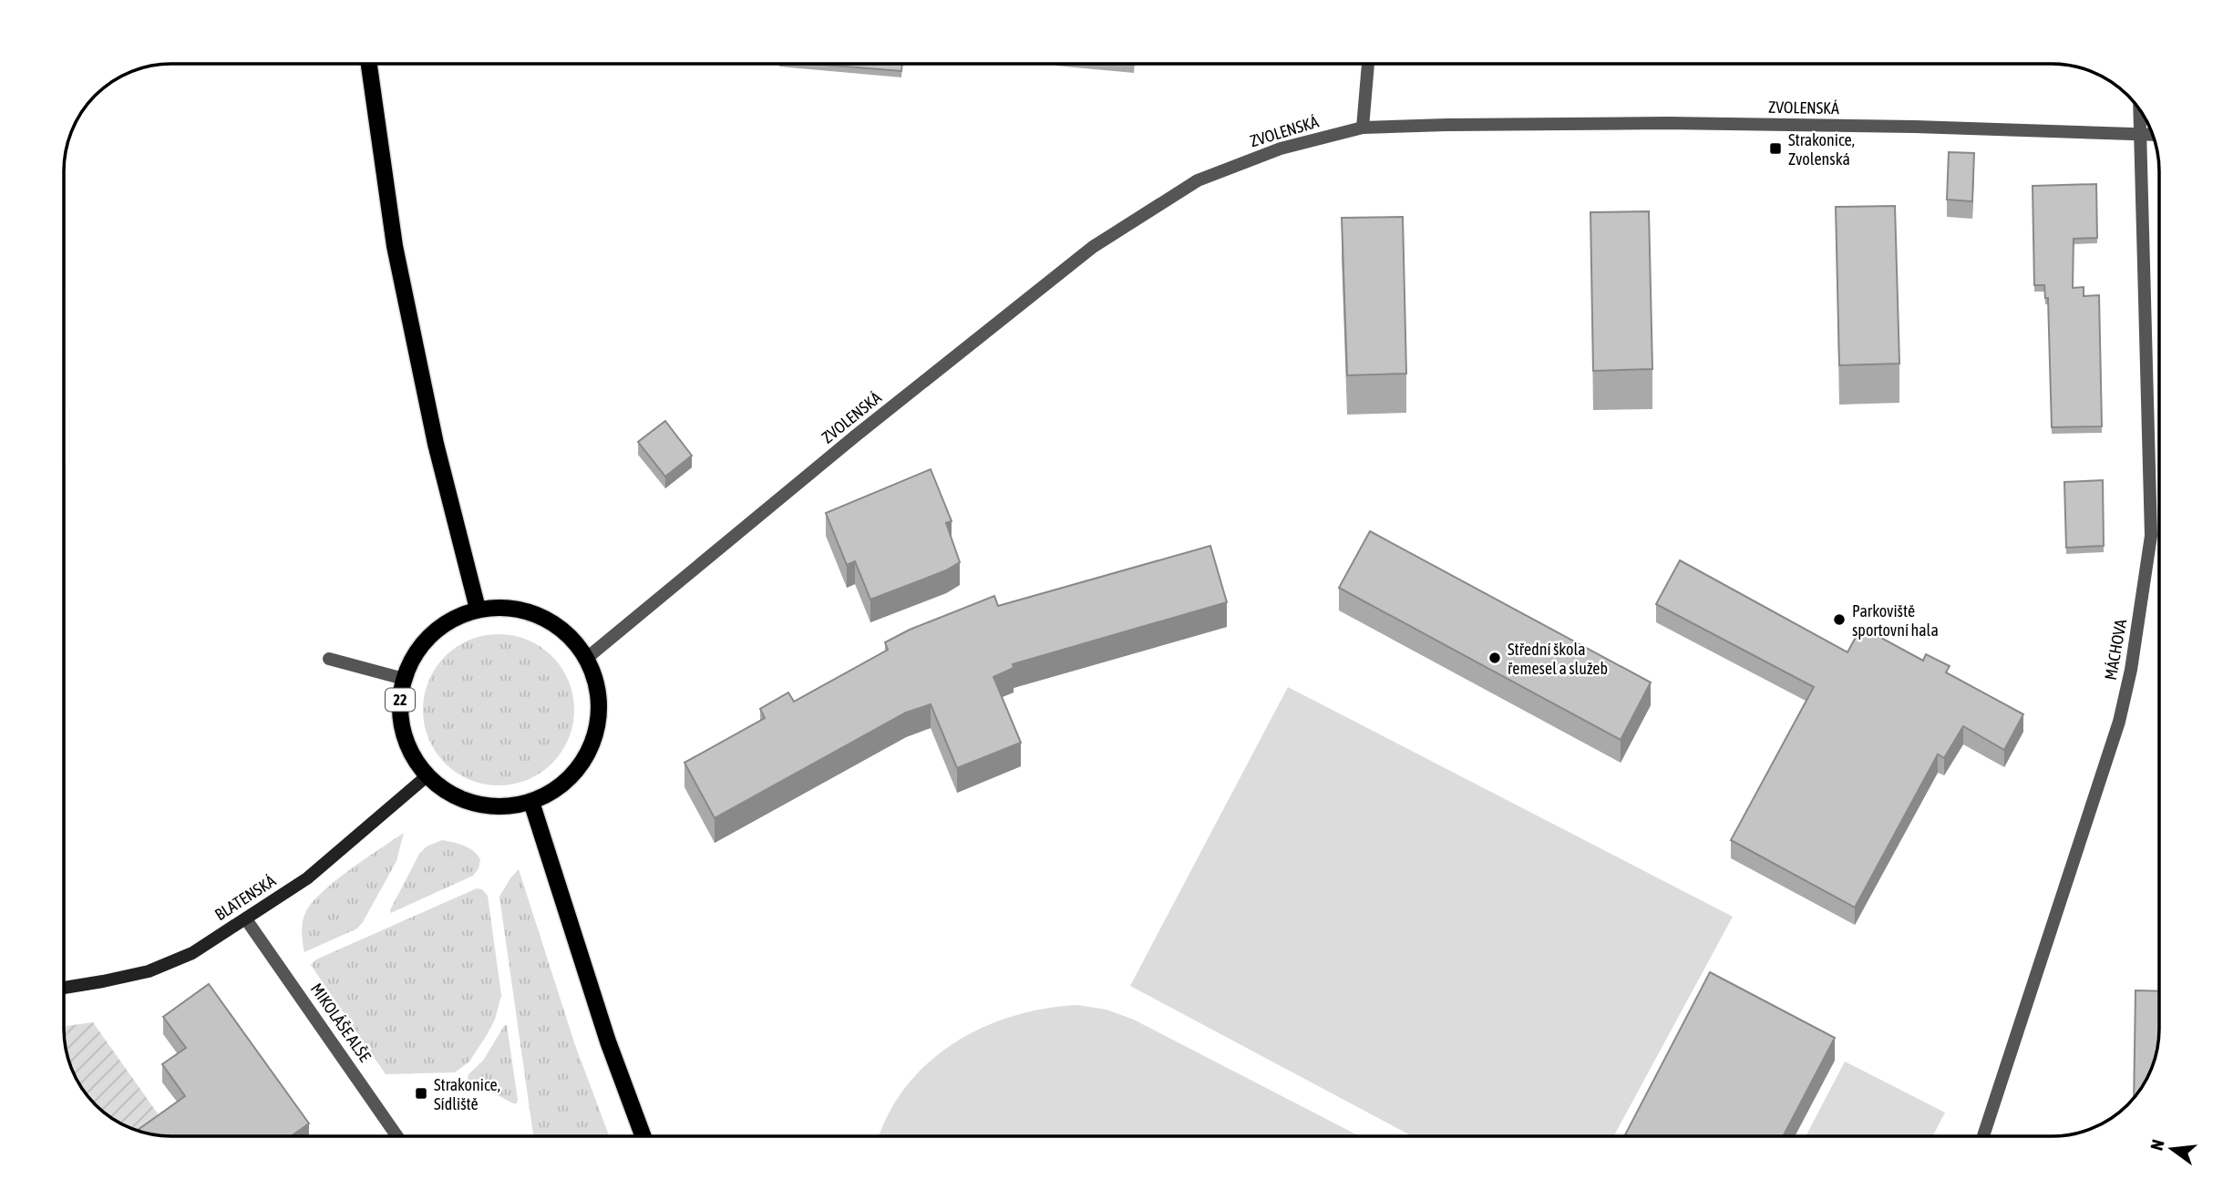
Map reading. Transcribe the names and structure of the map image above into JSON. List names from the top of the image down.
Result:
{
  "streets": {
    "main road": ["22"],
    "street": [
      "ZVOLENSKÁ",
      "MÁCHOVA",
      "BLATENSKÁ",
      "MIKOLÁŠE ALŠE"
    ]
  },
  "crossings": [
    ["ZVOLENSKÁ", "MÁCHOVA"],
    ["ZVOLENSKÁ", "22"],
    ["ZVOLENSKÁ", "BLATENSKÁ"],
    ["22", "BLATENSKÁ"],
    ["BLATENSKÁ", "MIKOLÁŠE ALŠE"]
  ],
  "places": {
    "transit": ["Strakonice, Zvolenská", "Strakonice, Sídliště"],
    "other": ["Parkoviště sportovní hala", "Střední škola řemesel a služeb"]
  },
  "north": "left"
}
